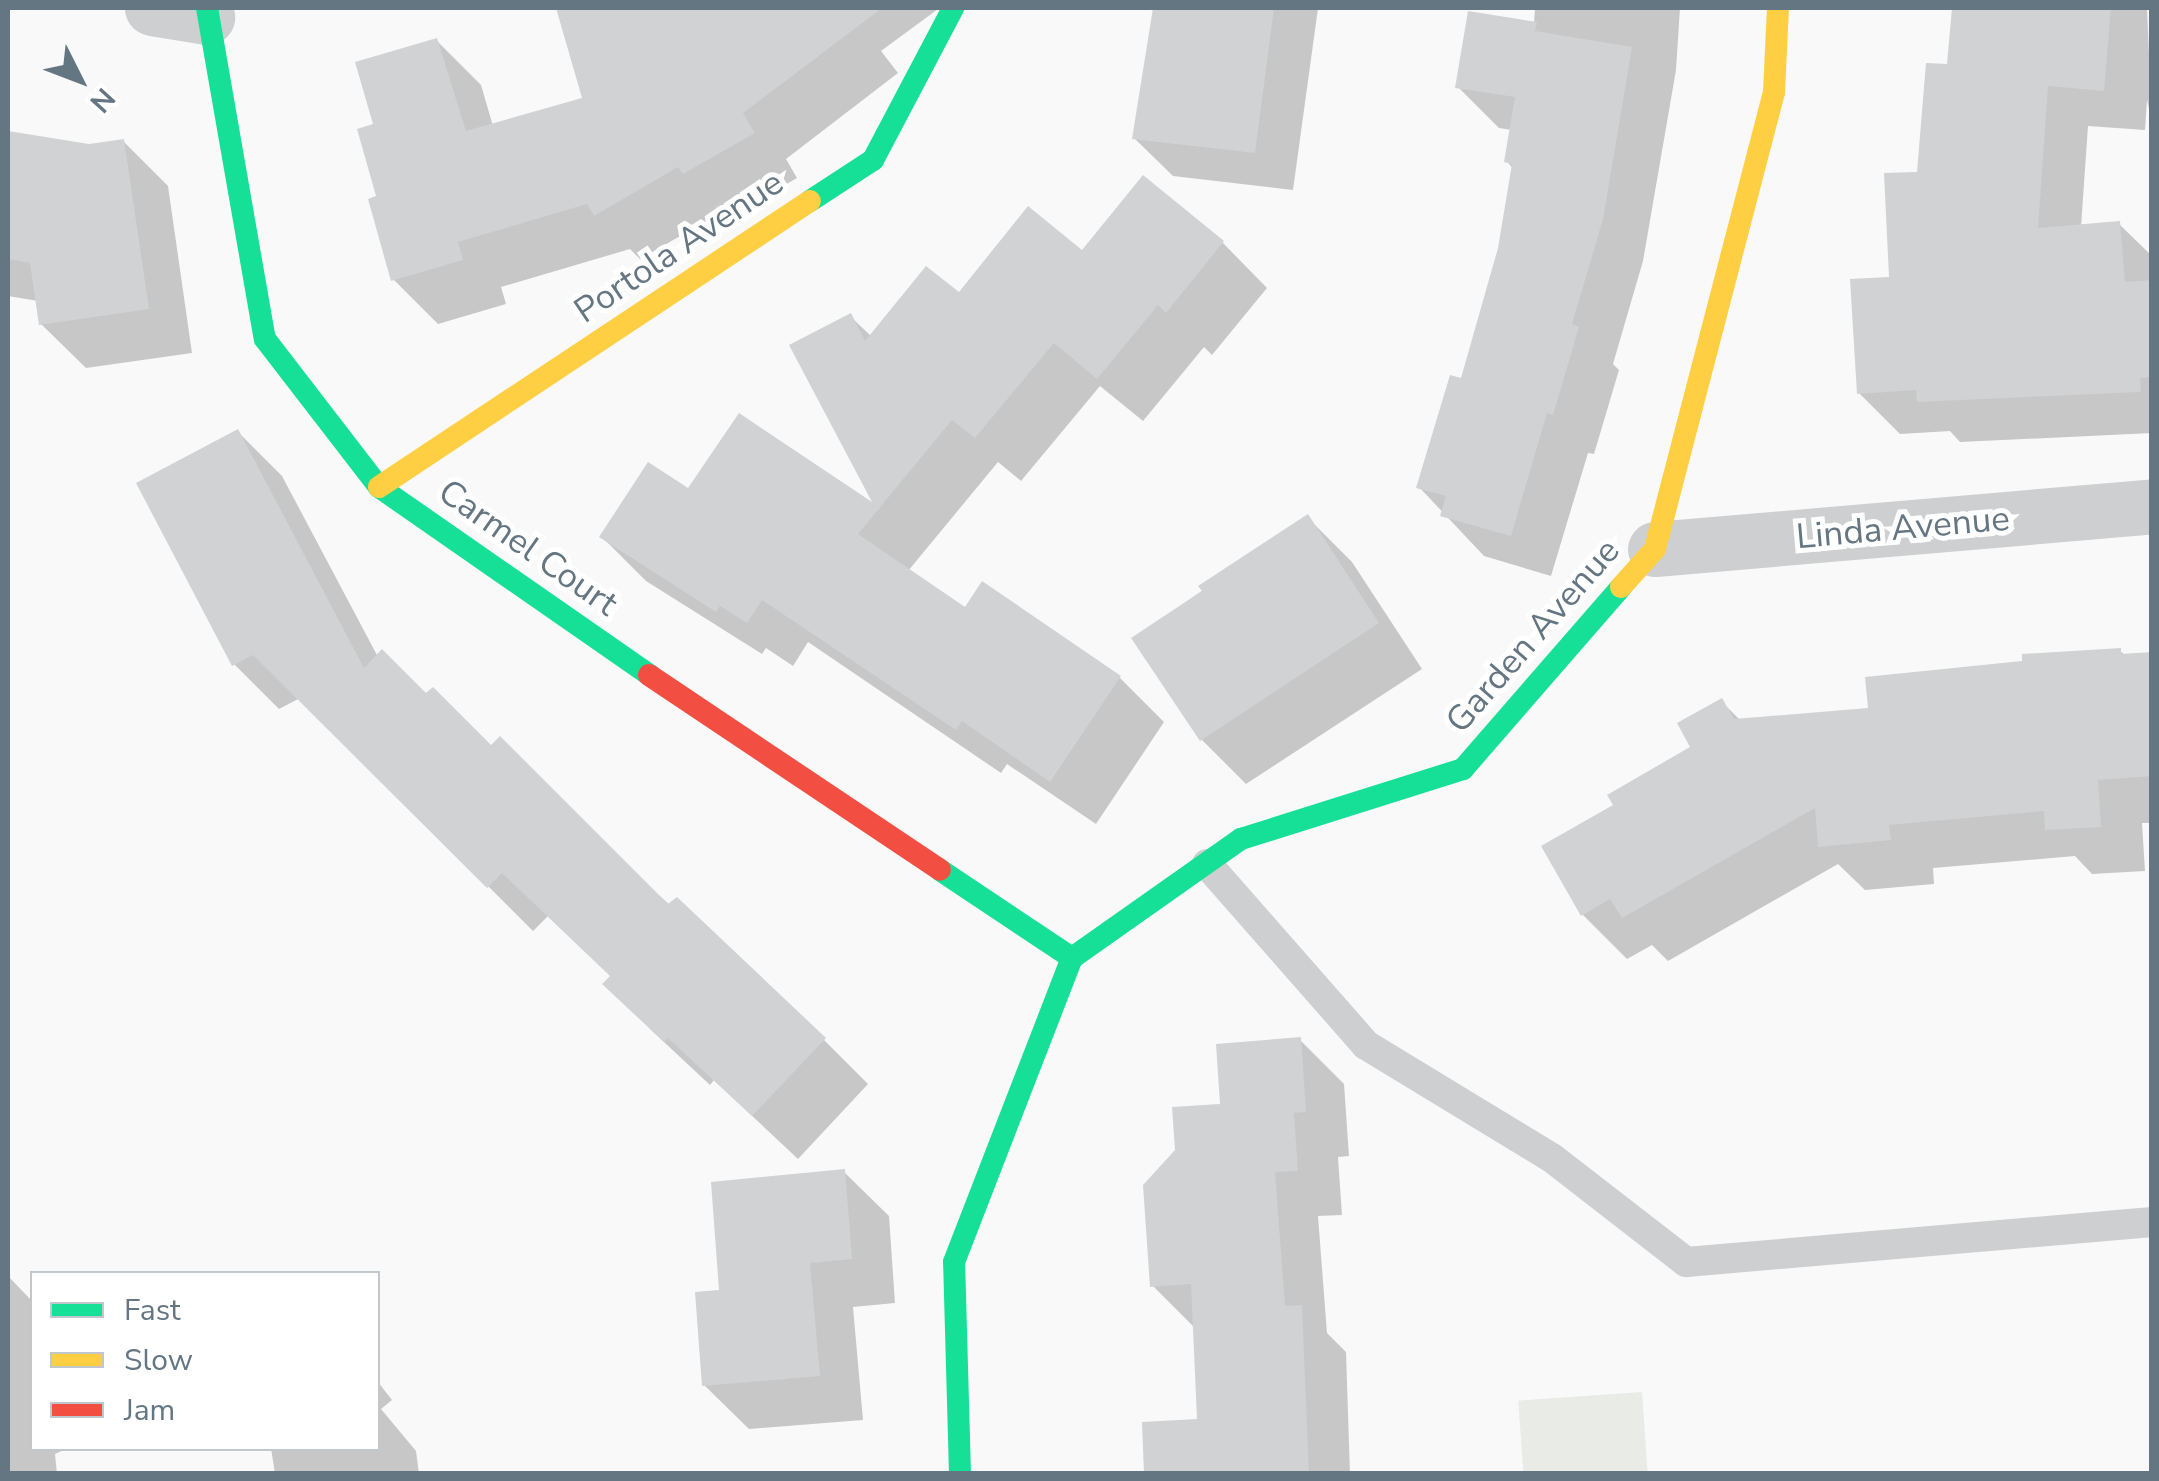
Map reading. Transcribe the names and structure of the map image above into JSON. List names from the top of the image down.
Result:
{
  "streets": {
    "street": [
      "Portola Avenue",
      "Linda Avenue",
      "Carmel Court",
      "Garden Avenue"
    ]
  },
  "crossings": [
    ["Portola Avenue", "Carmel Court"],
    ["Linda Avenue", "Garden Avenue"],
    ["Carmel Court", "Garden Avenue"]
  ],
  "legend": ["Fast", "Slow", "Jam"],
  "north": "bottom right"
}
